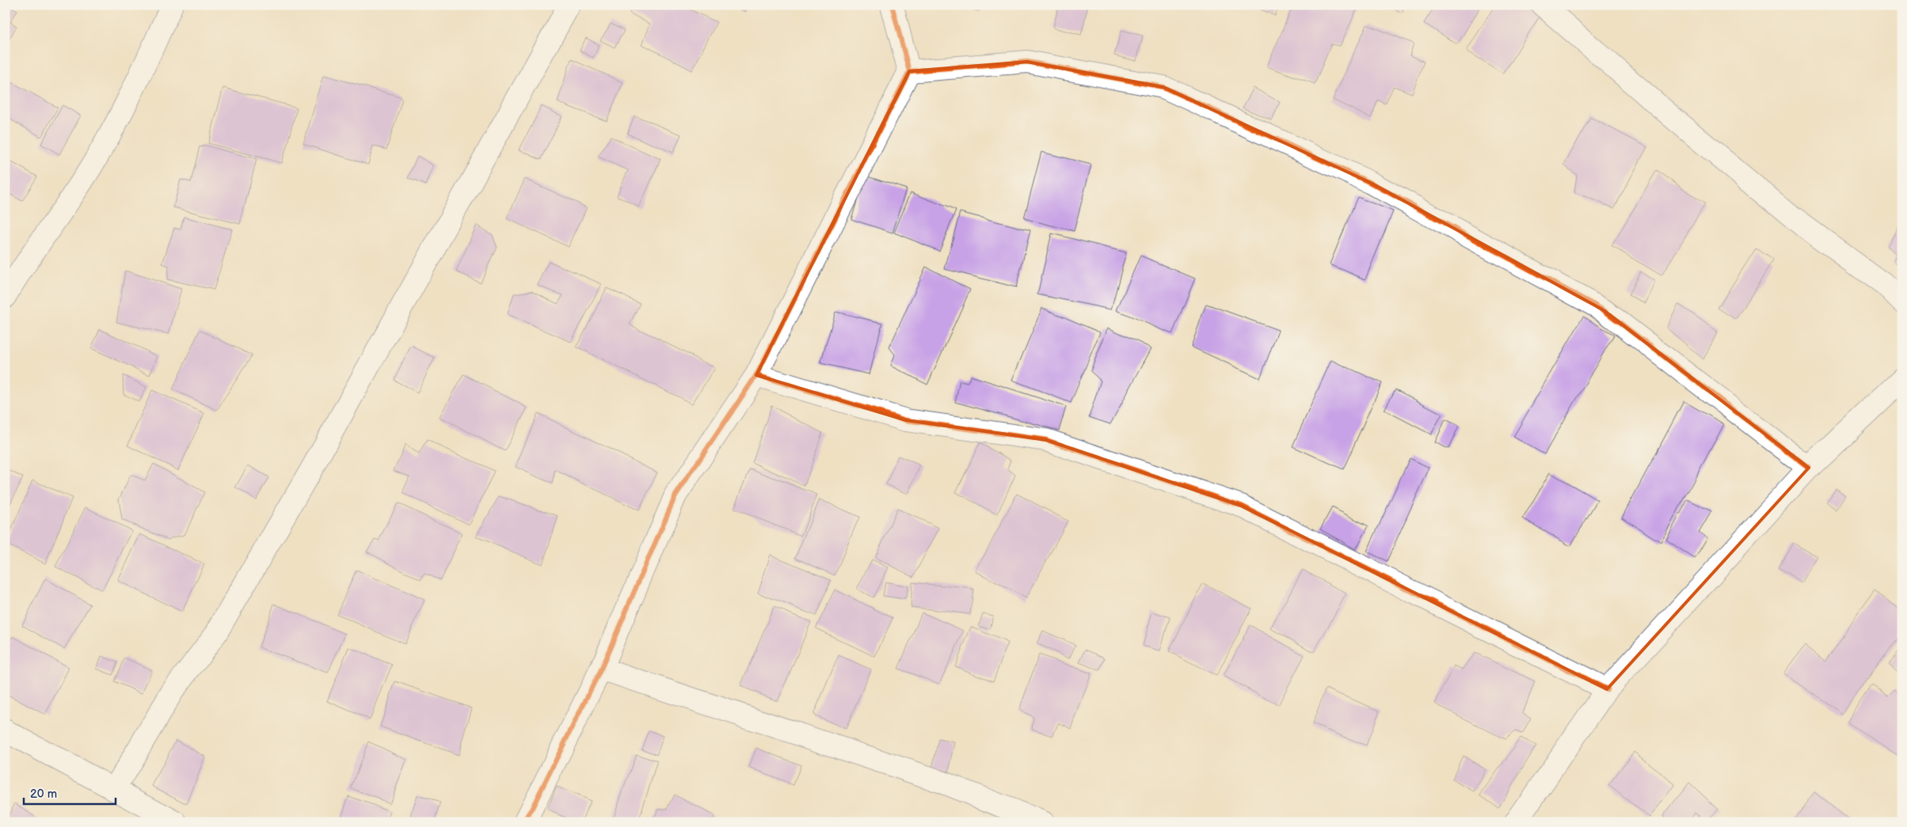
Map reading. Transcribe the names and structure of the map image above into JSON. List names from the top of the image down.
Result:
{
  "scale_bar": "20 m"
}
